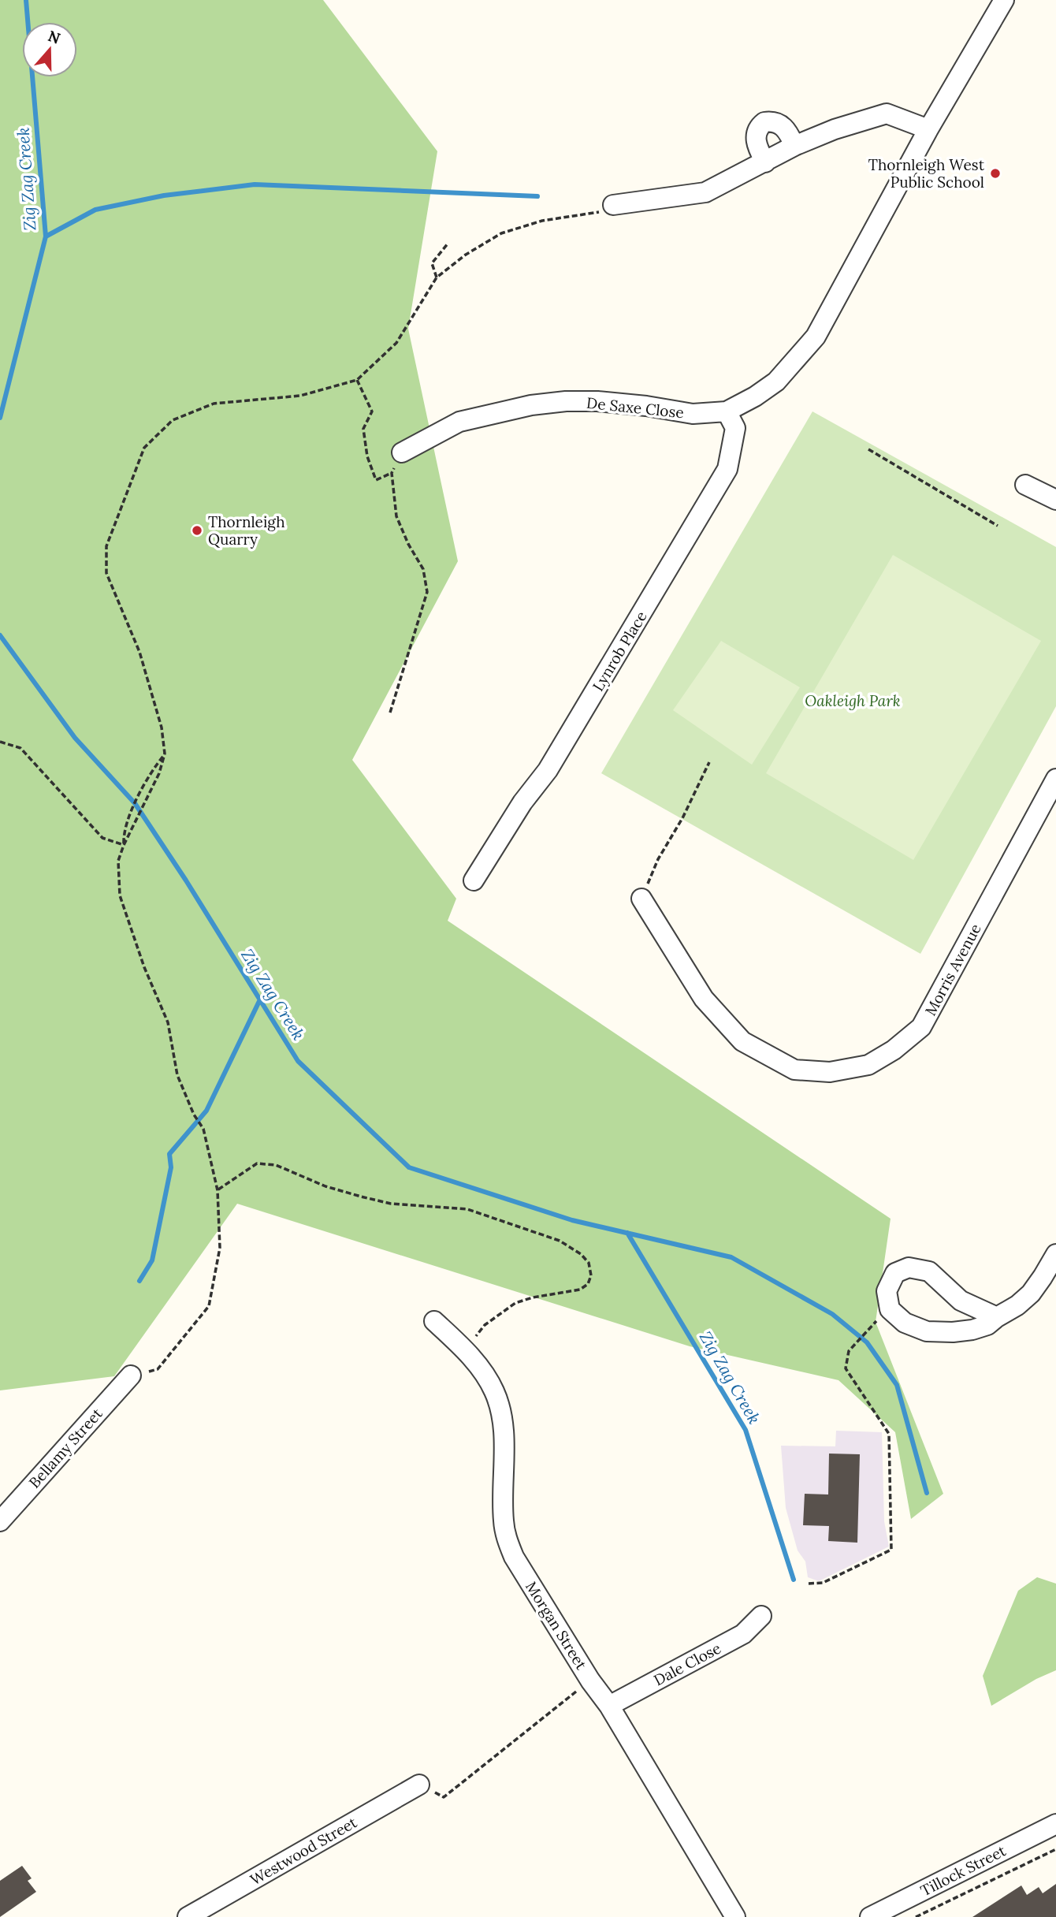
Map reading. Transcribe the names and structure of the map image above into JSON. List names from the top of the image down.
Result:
{
  "streets": {
    "street": [
      "De Saxe Close",
      "Lynrob Place",
      "Morris Avenue",
      "Bellamy Street",
      "Morgan Street",
      "Dale Close",
      "Westwood Street",
      "Tillock Street"
    ]
  },
  "crossings": [
    ["De Saxe Close", "Lynrob Place"],
    ["Morgan Street", "Dale Close"]
  ],
  "water": ["Zig Zag Creek"],
  "parks": ["Oakleigh Park"],
  "places": ["Thornleigh West Public School", "Thornleigh Quarry"],
  "north": "top"
}
